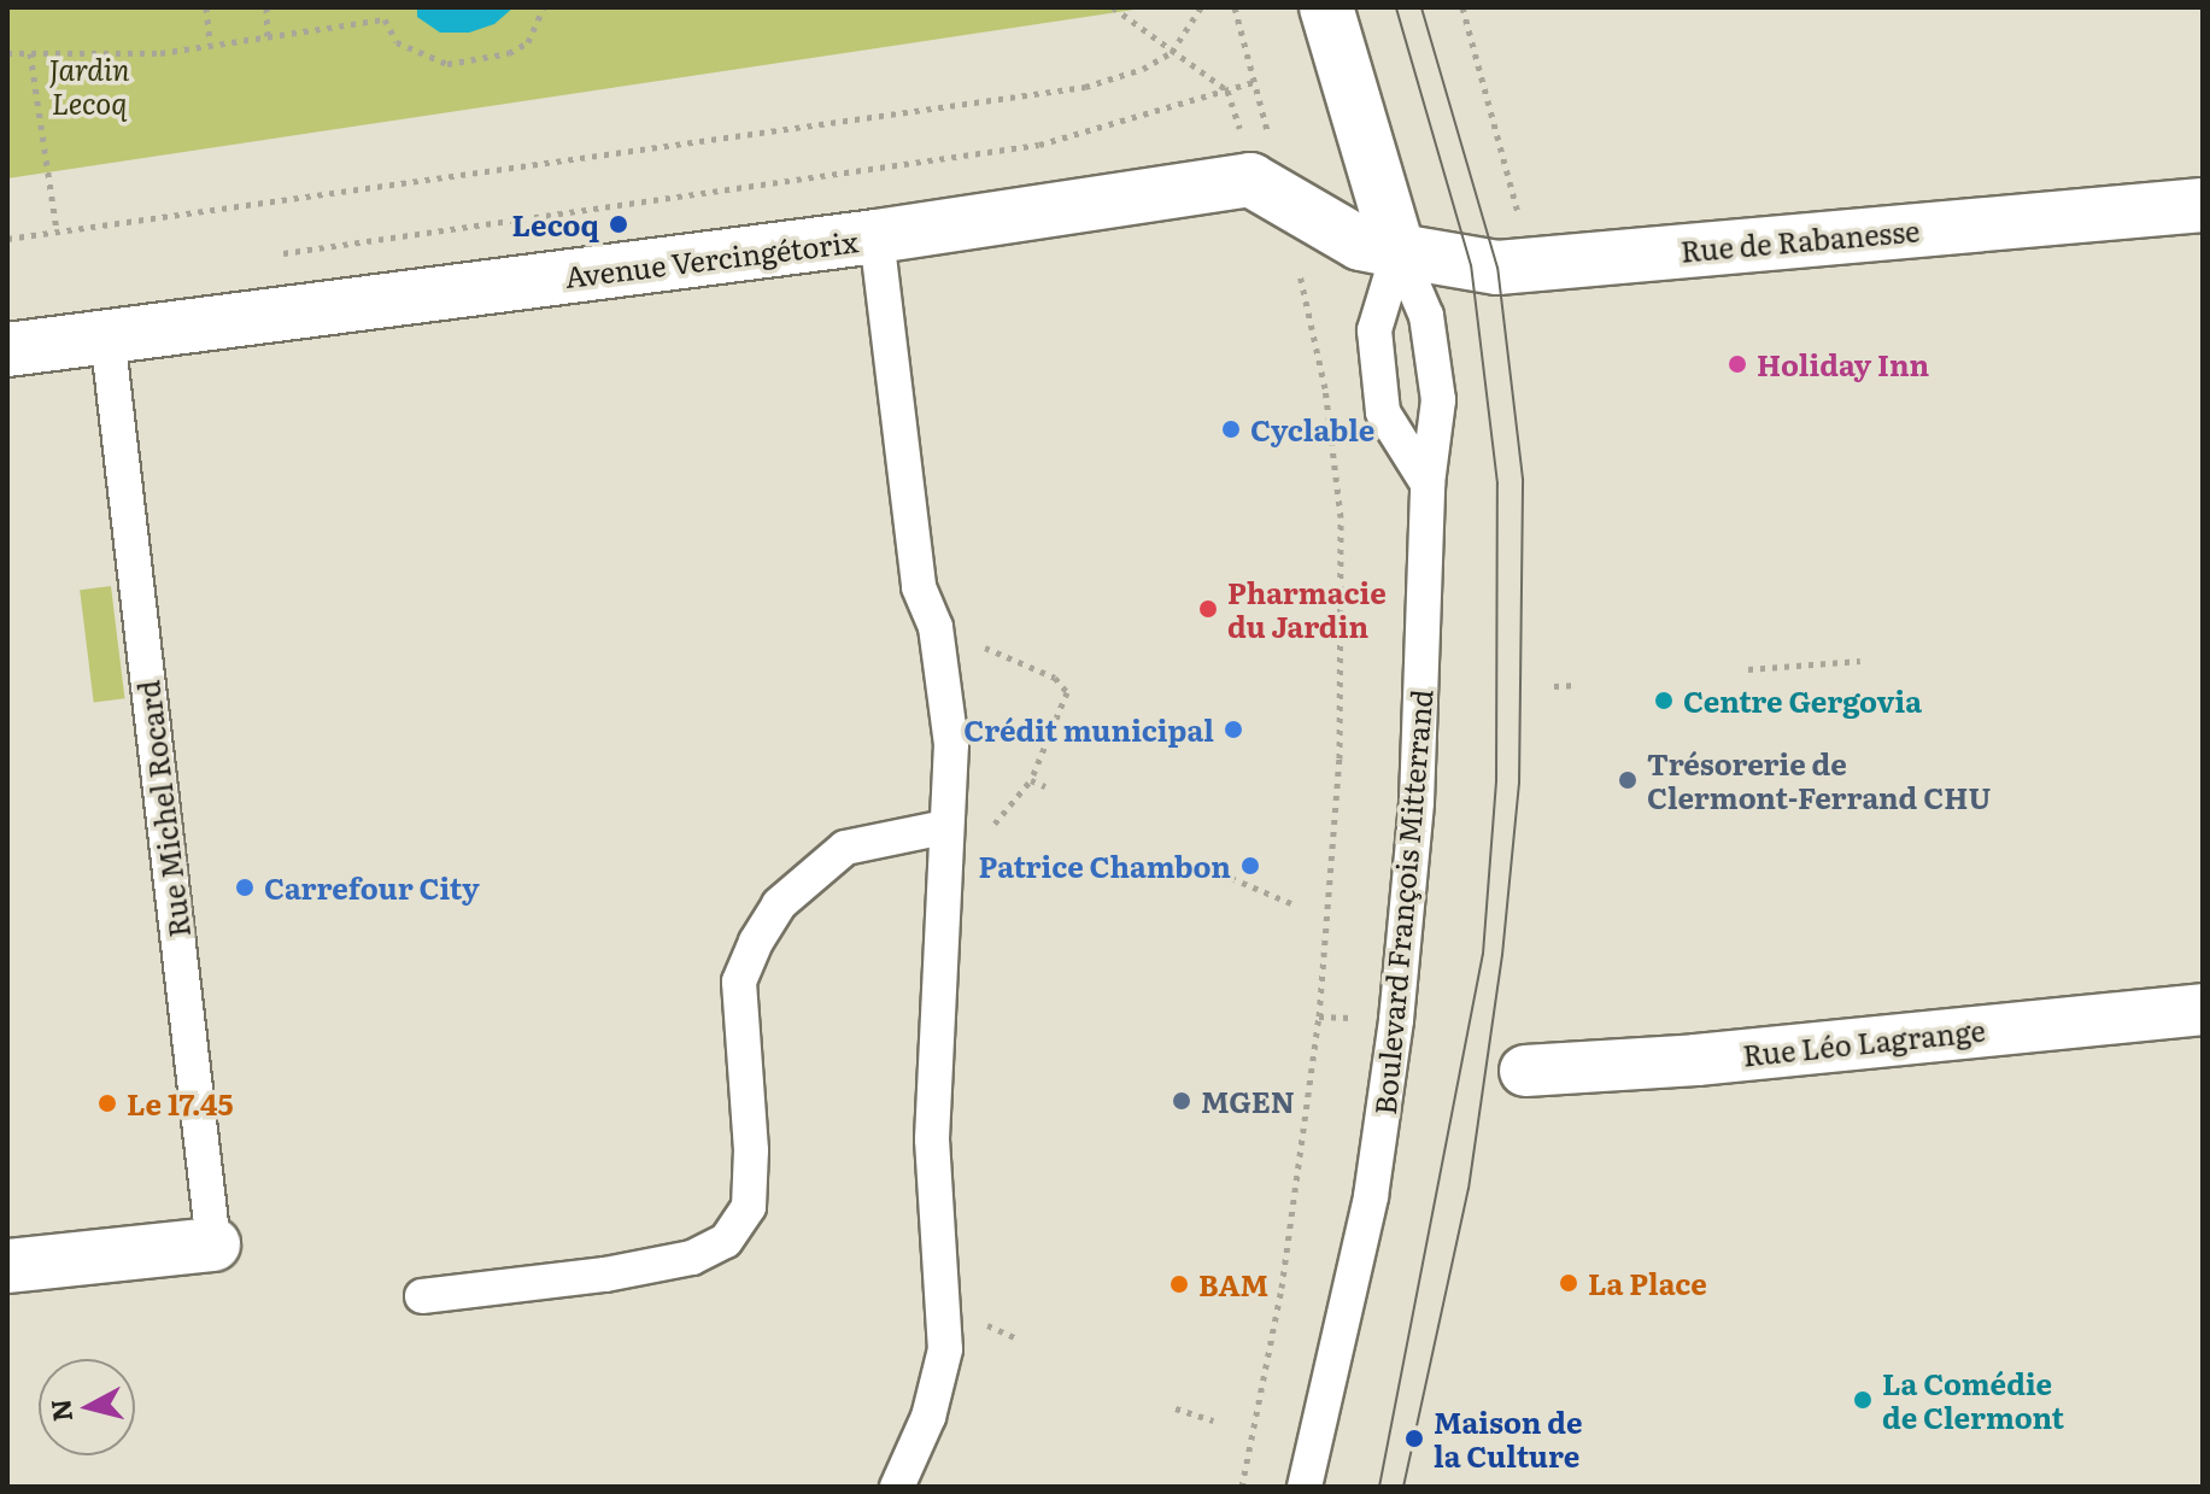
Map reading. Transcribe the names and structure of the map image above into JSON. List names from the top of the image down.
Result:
{
  "streets": {
    "street": [
      "Rue de Rabanesse",
      "Avenue Vercingétorix",
      "Boulevard François Mitterrand",
      "Rue Léo Lagrange"
    ],
    "lane": ["Rue Michel Rocard"]
  },
  "crossings": [
    ["Rue de Rabanesse", "Avenue Vercingétorix"],
    ["Rue de Rabanesse", "Boulevard François Mitterrand"],
    ["Avenue Vercingétorix", "Rue Michel Rocard"],
    ["Avenue Vercingétorix", "Boulevard François Mitterrand"]
  ],
  "parks": ["Jardin Lecoq"],
  "places": [
    "Lecoq",
    "Holiday Inn",
    "Cyclable",
    "Pharmacie du Jardin",
    "Centre Gergovia",
    "Crédit municipal",
    "Trésorerie de Clermont-Ferrand CHU",
    "Patrice Chambon",
    "Carrefour City",
    "MGEN",
    "Le 17.45",
    "La Place",
    "BAM",
    "La Comédie de Clermont",
    "Maison de la Culture"
  ],
  "north": "left"
}
